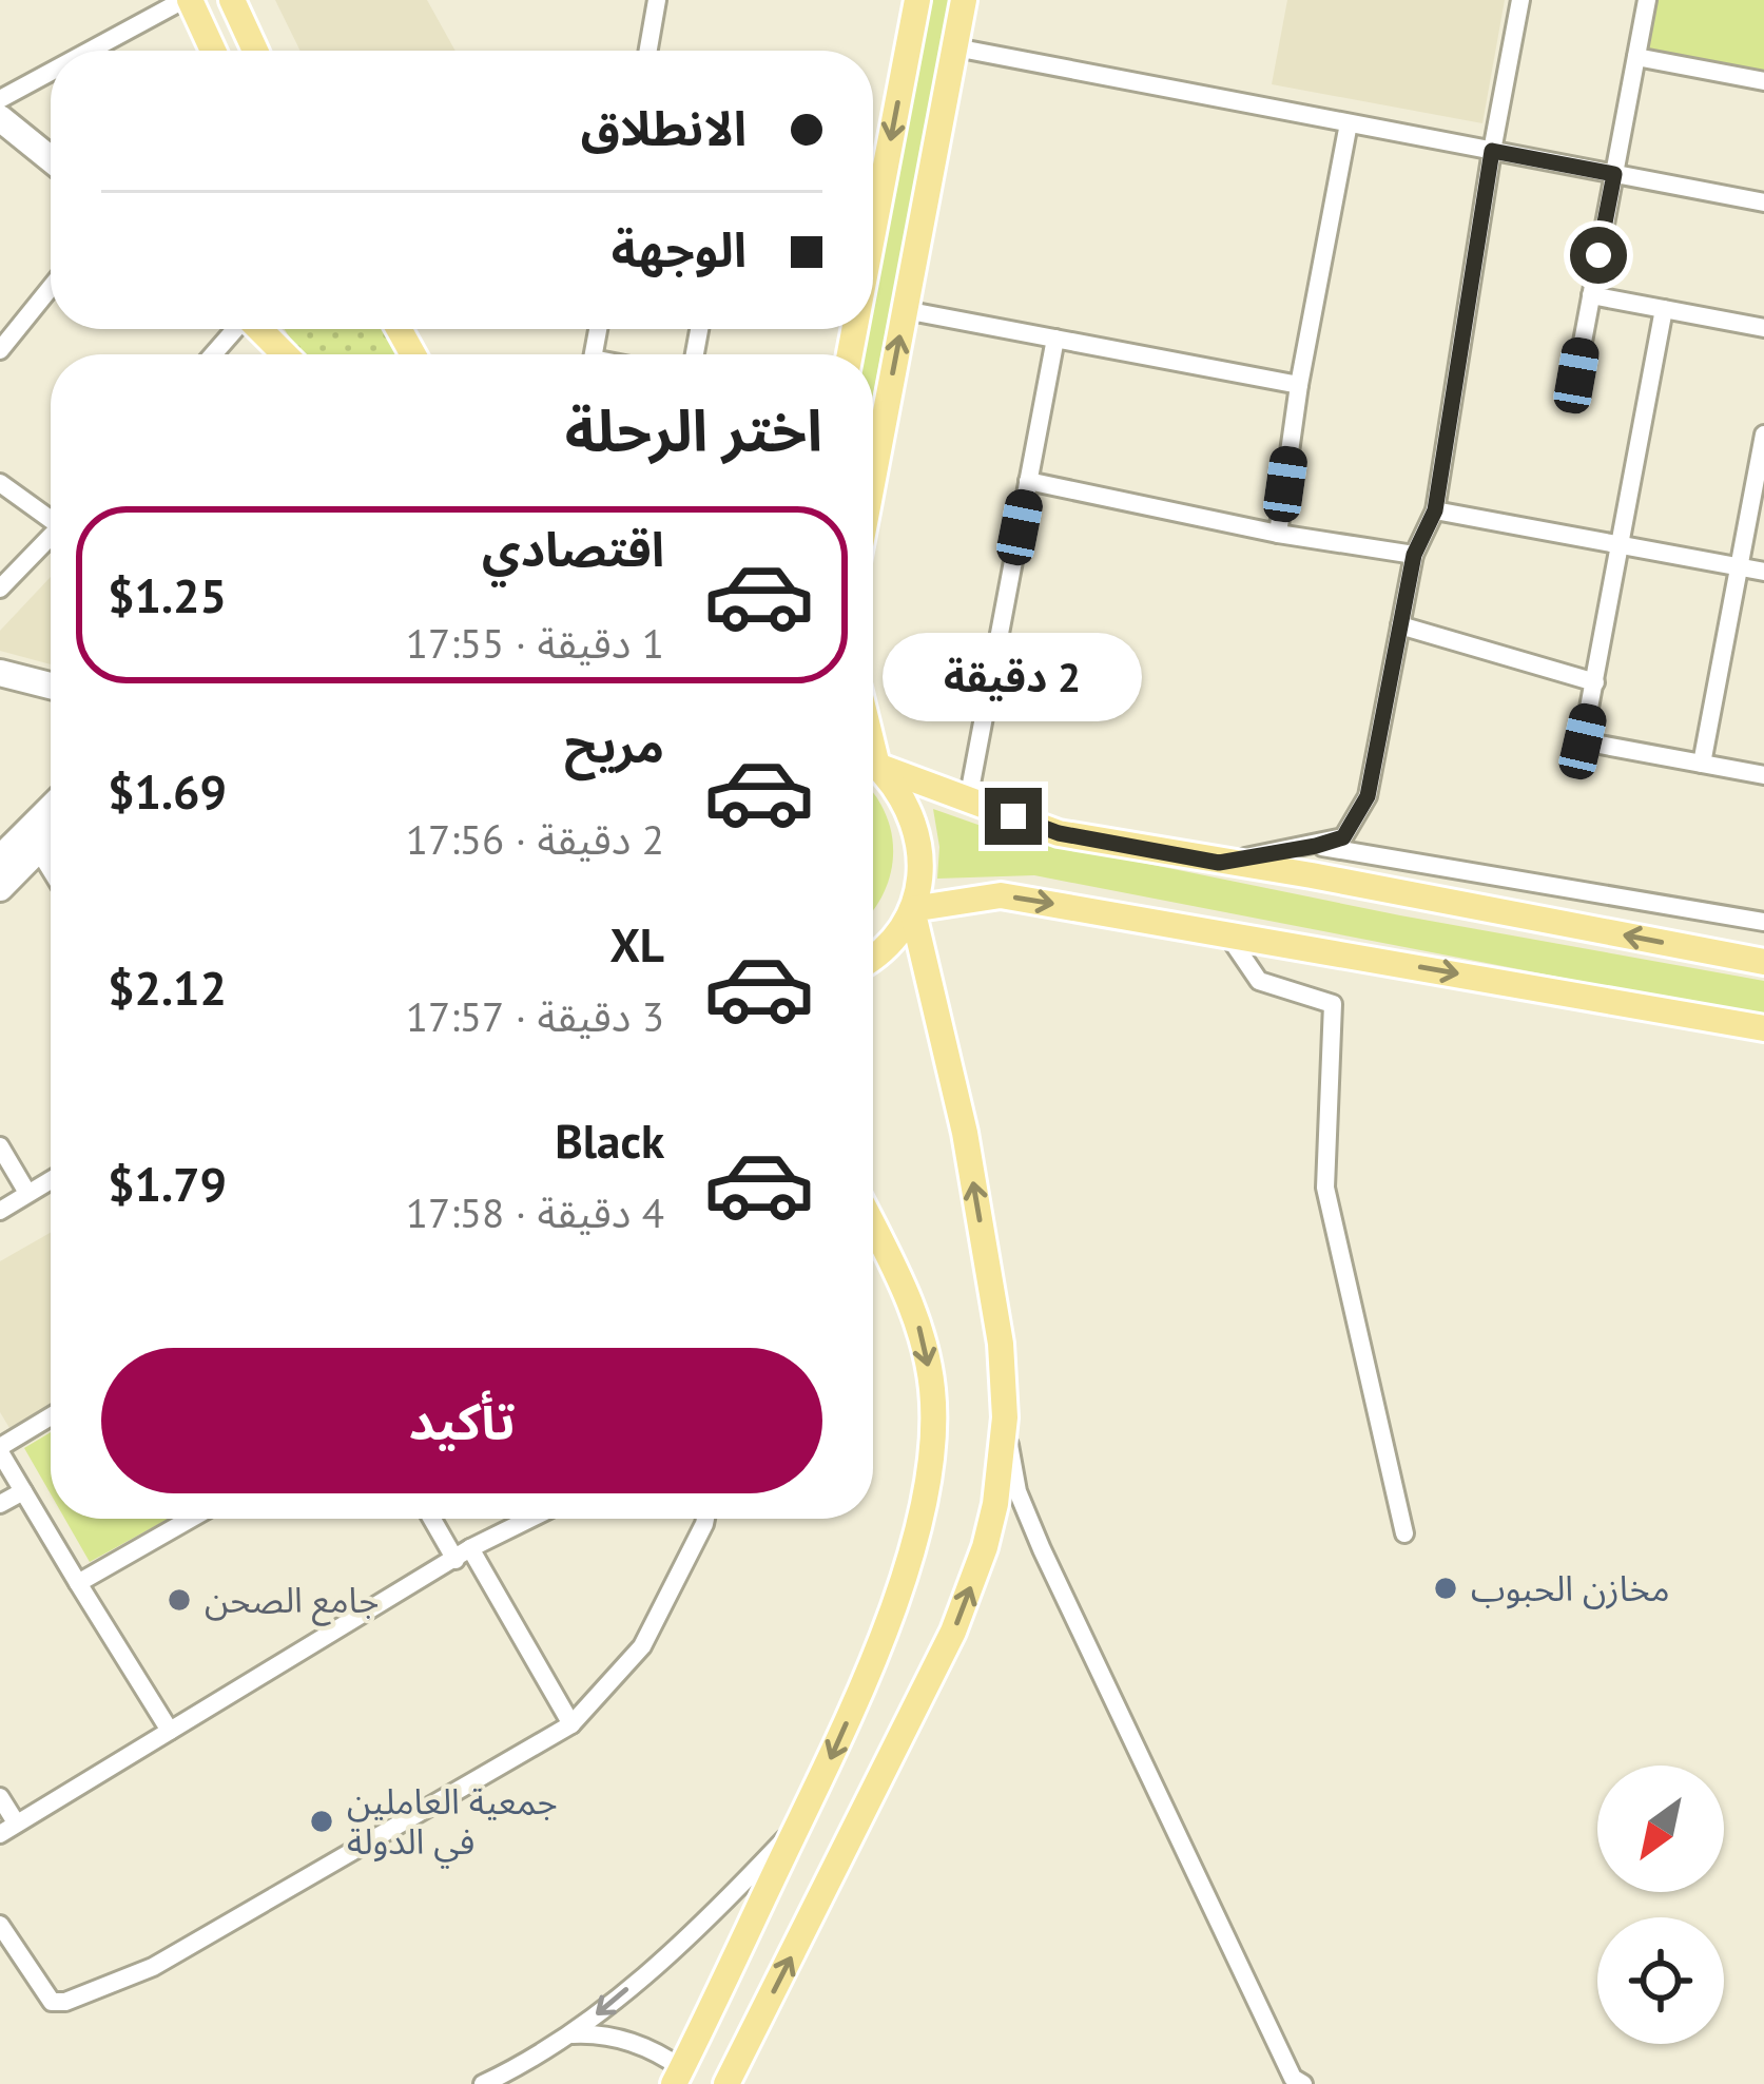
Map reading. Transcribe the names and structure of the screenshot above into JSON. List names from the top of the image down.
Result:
{
  "places": ["مخازن الحبوب", "جامع الصحن", "جمعية العاملين في الدولة"],
  "north": "bottom left",
  "page": {
    "banner": ["الانطلاق", "الوجهة"],
    "heading": "اختر الرحلة",
    "list": [
      {
        "name": "اقتصادي",
        "note": "1 دقيقة · 17:55",
        "value": "$1.25"
      },
      {
        "name": "مريح",
        "note": "2 دقيقة · 17:56",
        "value": "$1.69"
      },
      {
        "name": "XL",
        "note": "3 دقيقة · 17:57",
        "value": "$2.12"
      },
      {
        "name": "Black",
        "note": "4 دقيقة · 17:58",
        "value": "$1.79"
      }
    ],
    "bubble": "2 دقيقة",
    "buttons": "تأكيد"
  }
}
